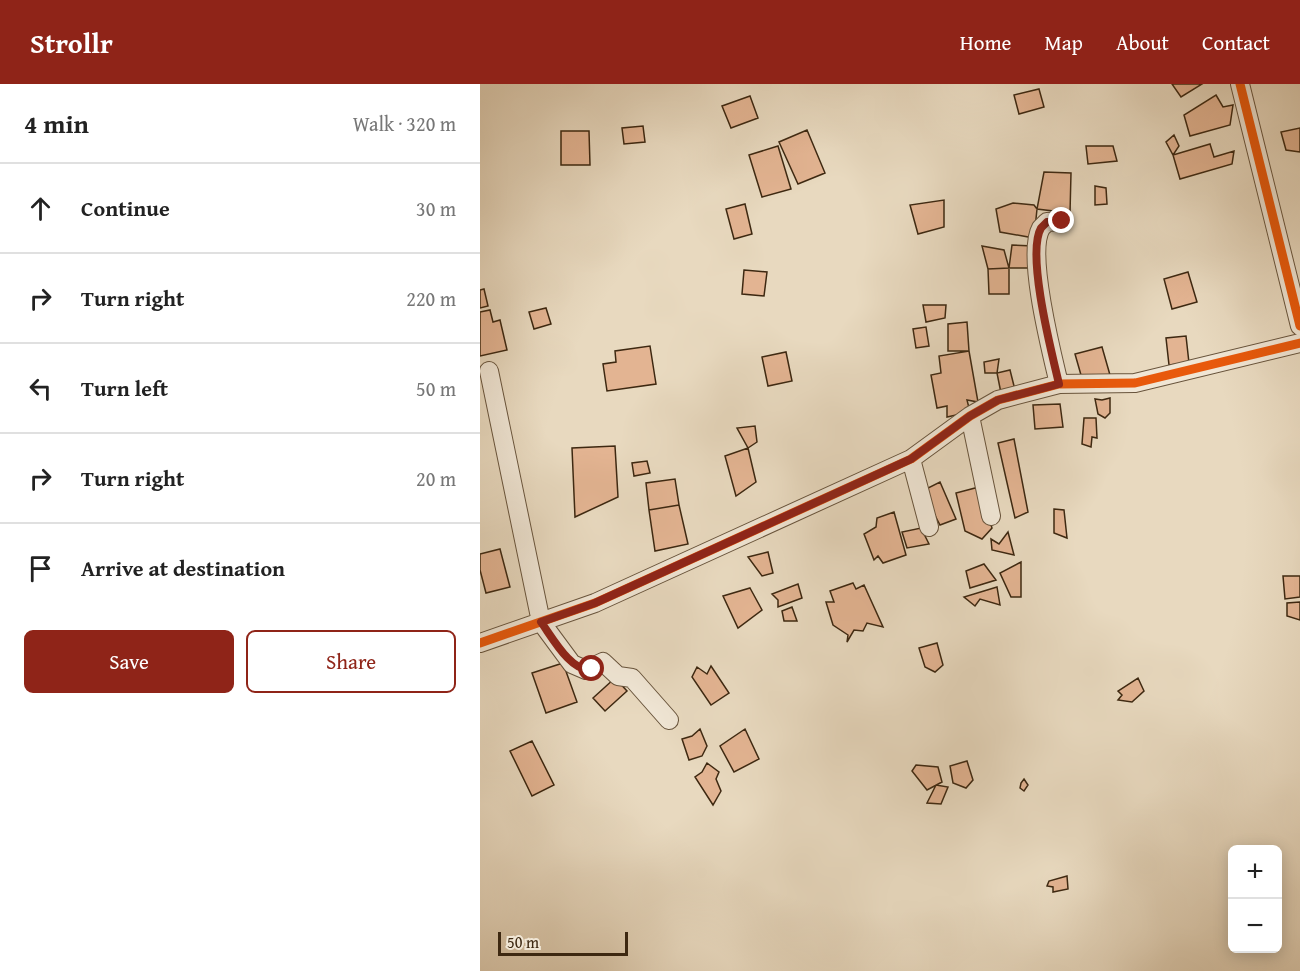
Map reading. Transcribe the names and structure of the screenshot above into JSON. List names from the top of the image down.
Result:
{
  "scale_bar": "50 m",
  "page": {
    "header": "Strollr",
    "nav": [
      "Home",
      "Map",
      "About",
      "Contact"
    ],
    "heading": ["4 min", "Walk · 320 m"],
    "list": [
      ["Continue", "30 m"],
      ["Turn right", "220 m"],
      ["Turn left", "50 m"],
      ["Turn right", "20 m"],
      "Arrive at destination"
    ],
    "buttons": ["Save", "Share"],
    "map_buttons": ["+", "−"],
    "scale": "50 m"
  }
}
